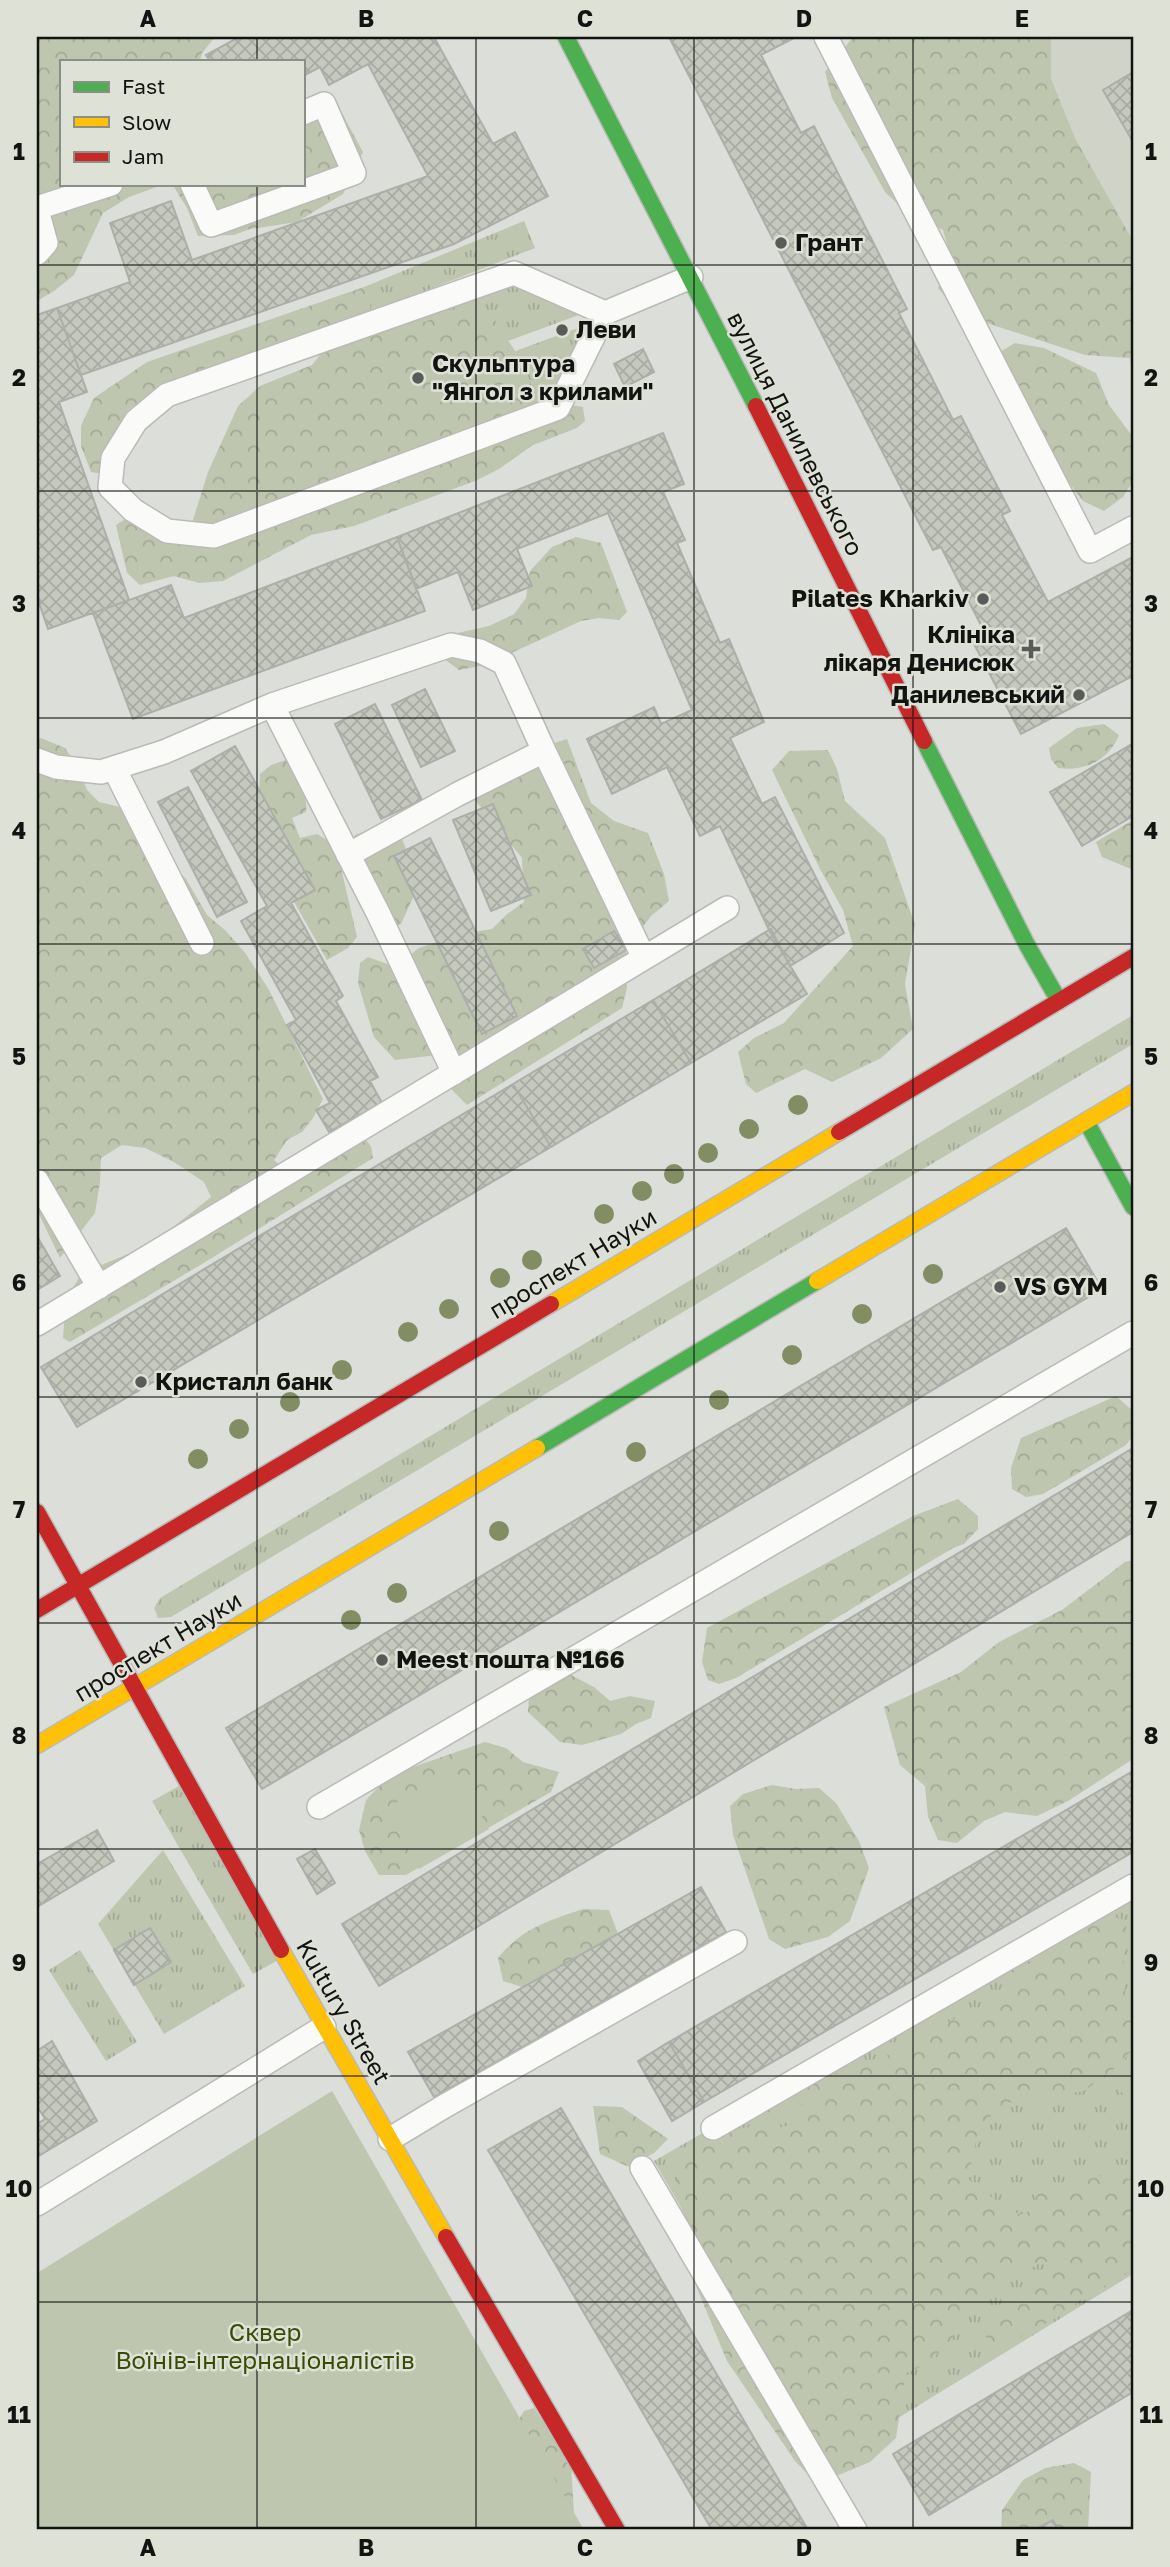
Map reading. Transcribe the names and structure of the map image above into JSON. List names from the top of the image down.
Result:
{
  "streets": {
    "main road": ["вулиця Данилевського", "проспект Науки", "Kultury Street"]
  },
  "crossings": [
    ["вулиця Данилевського", "проспект Науки"],
    ["проспект Науки", "Kultury Street"]
  ],
  "parks": ["Сквер Воїнів-інтернаціоналістів"],
  "places": {
    "other": [
      "Грант",
      "Леви",
      "Скульптура \"Янгол з крилами\"",
      "Pilates Kharkiv",
      "Данилевський",
      "VS GYM",
      "Кристалл банк",
      "Meest пошта №166"
    ],
    "health": ["Клініка лікаря Денисюк"]
  },
  "legend": ["Fast", "Slow", "Jam"],
  "grid": {
    "columns": [
      "A",
      "B",
      "C",
      "D",
      "E"
    ],
    "rows": [
      "1",
      "2",
      "3",
      "4",
      "5",
      "6",
      "7",
      "8",
      "9",
      "10",
      "11"
    ]
  }
}
